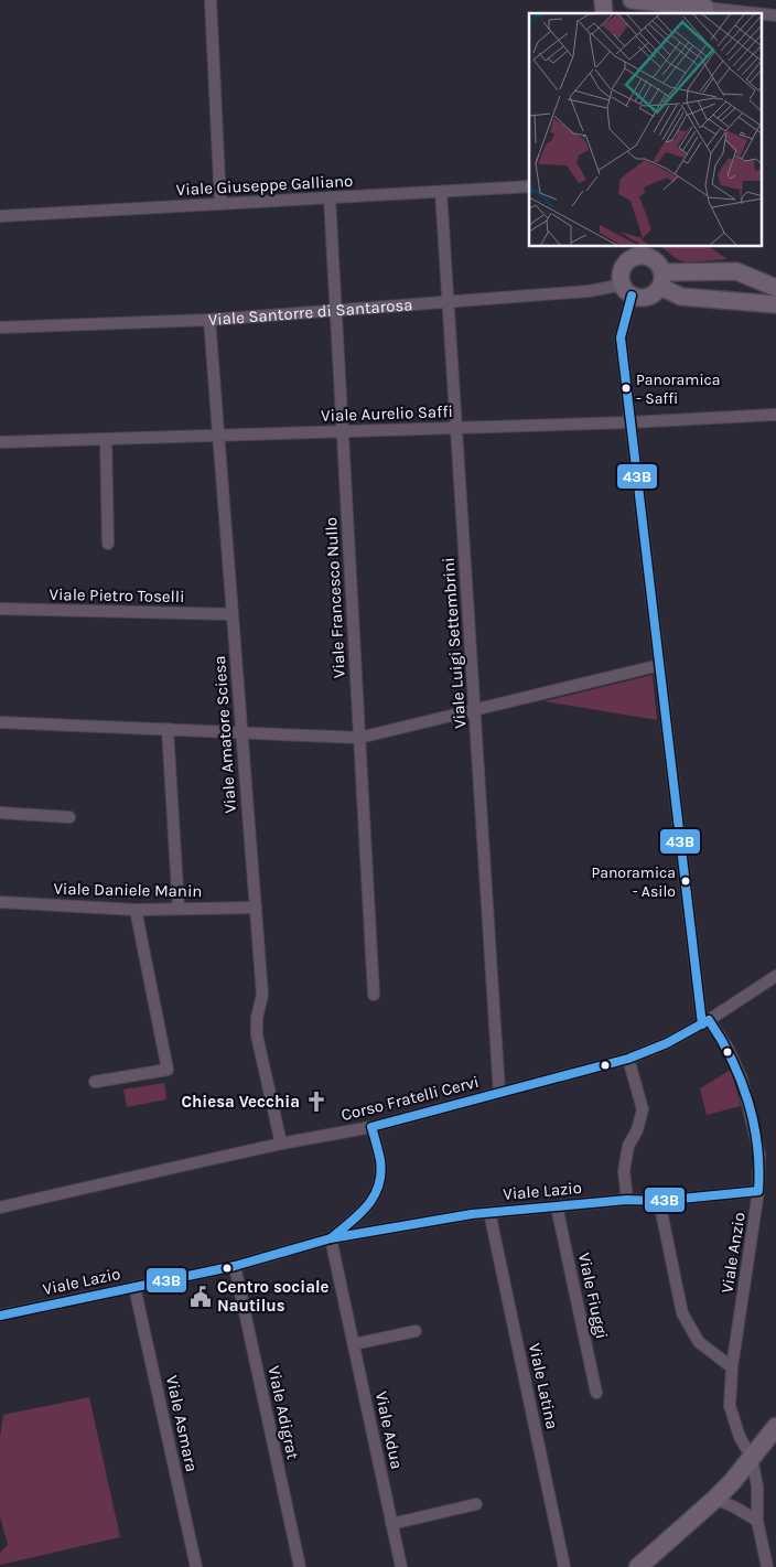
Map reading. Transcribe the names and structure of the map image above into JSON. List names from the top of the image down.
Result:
{
  "streets": {
    "street": [
      "Viale Giuseppe Galliano",
      "Viale Santorre di Santarosa",
      "Viale Aurelio Saffi",
      "Viale Pietro Toselli",
      "Viale Francesco Nullo",
      "Viale Luigi Settembrini",
      "Viale Amatore Sciesa",
      "Viale Daniele Manin",
      "Corso Fratelli Cervi",
      "Viale Lazio",
      "Viale Anzio",
      "Viale Fiuggi",
      "Viale Latina",
      "Viale Adigrat",
      "Viale Asmara",
      "Viale Adua"
    ]
  },
  "crossings": [
    ["Viale Giuseppe Galliano", "Viale Francesco Nullo"],
    ["Viale Giuseppe Galliano", "Viale Luigi Settembrini"],
    ["Viale Santorre di Santarosa", "Viale Francesco Nullo"],
    ["Viale Santorre di Santarosa", "Viale Luigi Settembrini"],
    ["Viale Santorre di Santarosa", "Viale Amatore Sciesa"],
    ["Viale Aurelio Saffi", "Viale Francesco Nullo"],
    ["Viale Aurelio Saffi", "Viale Luigi Settembrini"],
    ["Viale Aurelio Saffi", "Viale Amatore Sciesa"],
    ["Viale Pietro Toselli", "Viale Amatore Sciesa"],
    ["Viale Luigi Settembrini", "Corso Fratelli Cervi"],
    ["Viale Amatore Sciesa", "Viale Daniele Manin"],
    ["Viale Amatore Sciesa", "Corso Fratelli Cervi"],
    ["Corso Fratelli Cervi", "Viale Lazio"],
    ["Corso Fratelli Cervi", "Viale Anzio"],
    ["Viale Lazio", "Viale Anzio"],
    ["Viale Lazio", "Viale Fiuggi"],
    ["Viale Lazio", "Viale Latina"],
    ["Viale Lazio", "Viale Adigrat"],
    ["Viale Lazio", "Viale Asmara"],
    ["Viale Lazio", "Viale Adua"]
  ],
  "places": {
    "other": ["Panoramica - Saffi", "Panoramica - Asilo"],
    "church": ["Chiesa Vecchia"],
    "public building": ["Centro sociale Nautilus"]
  },
  "lines": ["transit line 43B"]
}
